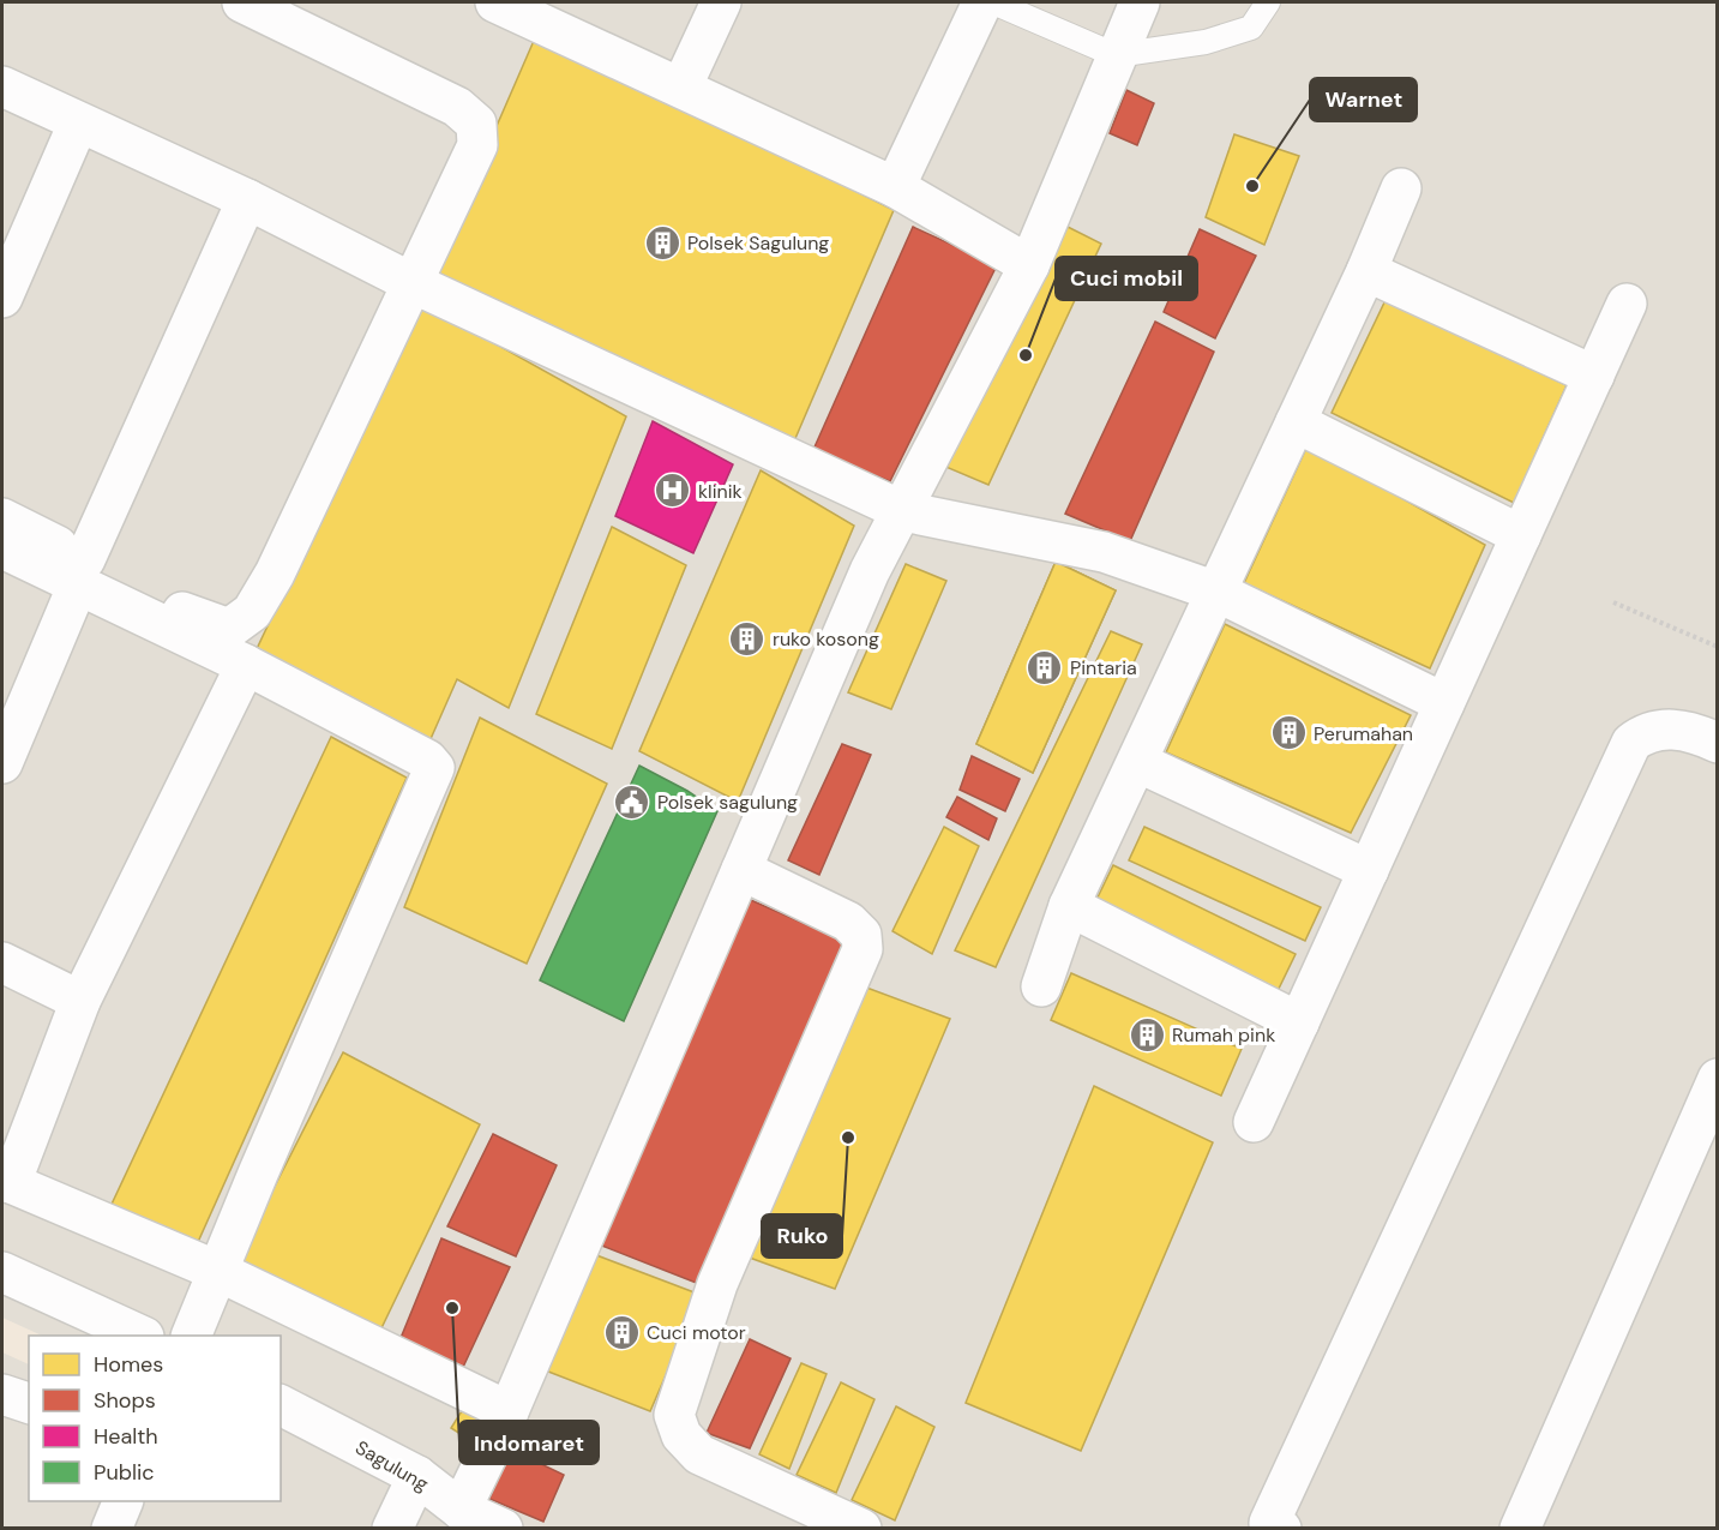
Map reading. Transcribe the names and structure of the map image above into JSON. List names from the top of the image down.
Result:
{
  "streets": {
    "street": ["Sagulung"]
  },
  "places": {
    "other": [
      "Warnet",
      "Cuci mobil",
      "Ruko",
      "Indomaret"
    ],
    "building": [
      "Polsek Sagulung",
      "ruko kosong",
      "Pintaria",
      "Perumahan",
      "Rumah pink",
      "Cuci motor"
    ],
    "hospital": ["klinik"],
    "public building": ["Polsek sagulung"]
  },
  "legend": [
    "Homes",
    "Shops",
    "Health",
    "Public"
  ]
}
